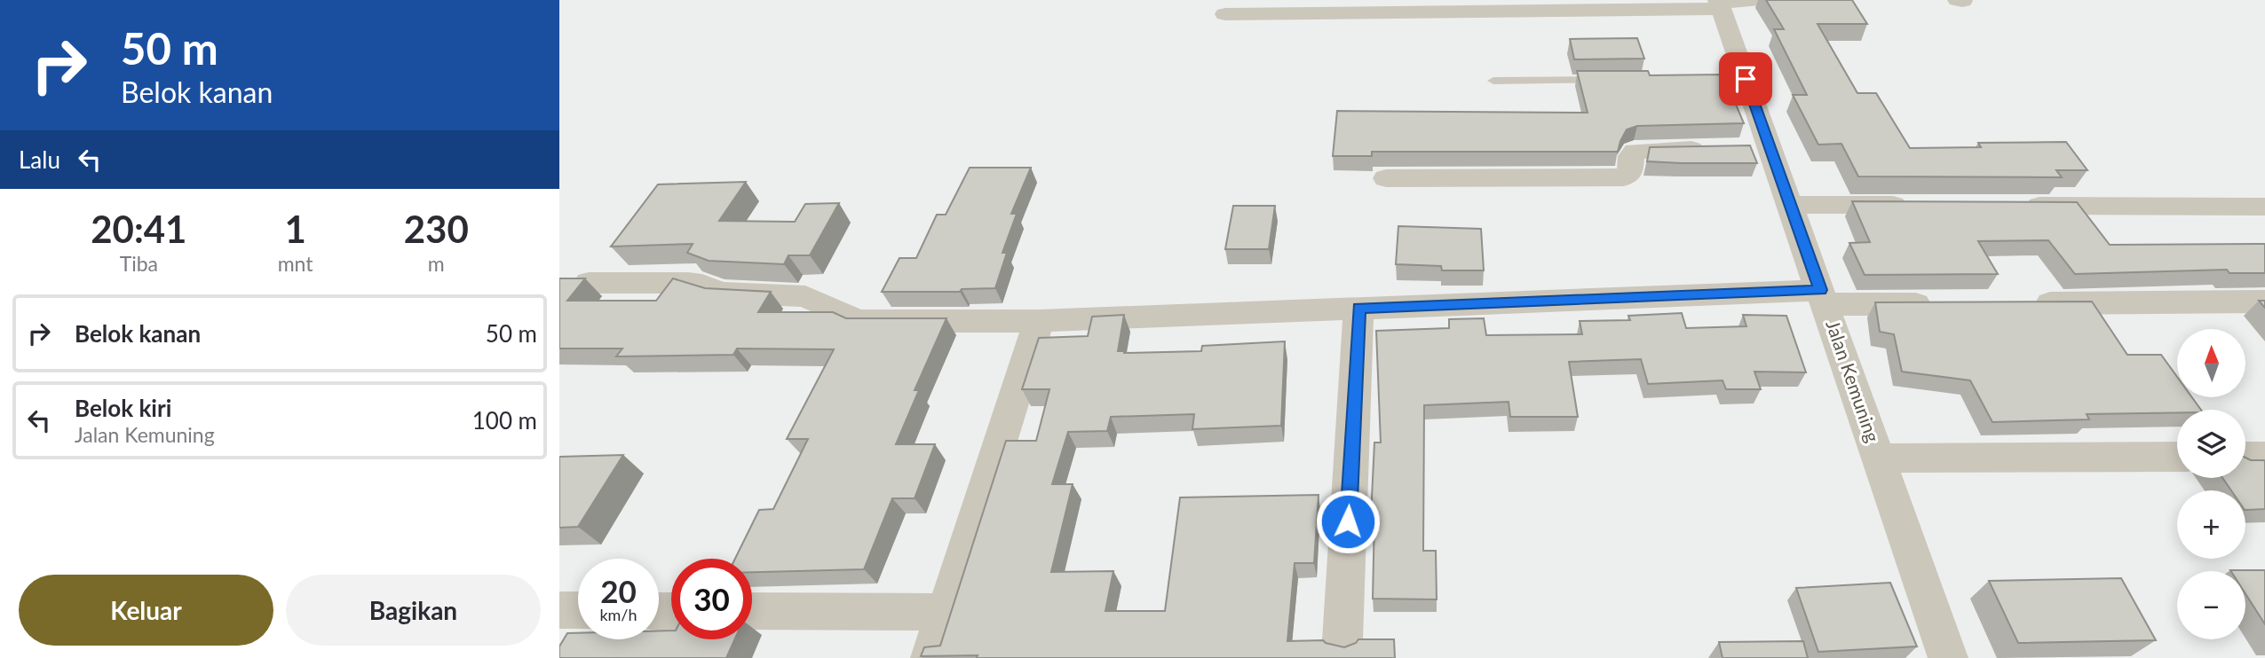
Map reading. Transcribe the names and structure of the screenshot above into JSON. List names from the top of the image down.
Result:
{
  "streets": {
    "street": ["Jalan Kemuning"]
  },
  "north": "top",
  "page": {
    "turn": ["50 m", "Belok kanan"],
    "then": "Lalu",
    "eta": [
      "20:41",
      "Tiba",
      "1",
      "mnt",
      "230",
      "m"
    ],
    "list": [
      {
        "name": "Belok kanan",
        "value": "50 m"
      },
      {
        "name": "Belok kiri",
        "note": "Jalan Kemuning",
        "value": "100 m"
      }
    ],
    "map_buttons": ["+", "−"],
    "speed": "20 km/h",
    "limit": "30",
    "buttons": ["Keluar", "Bagikan"]
  }
}
